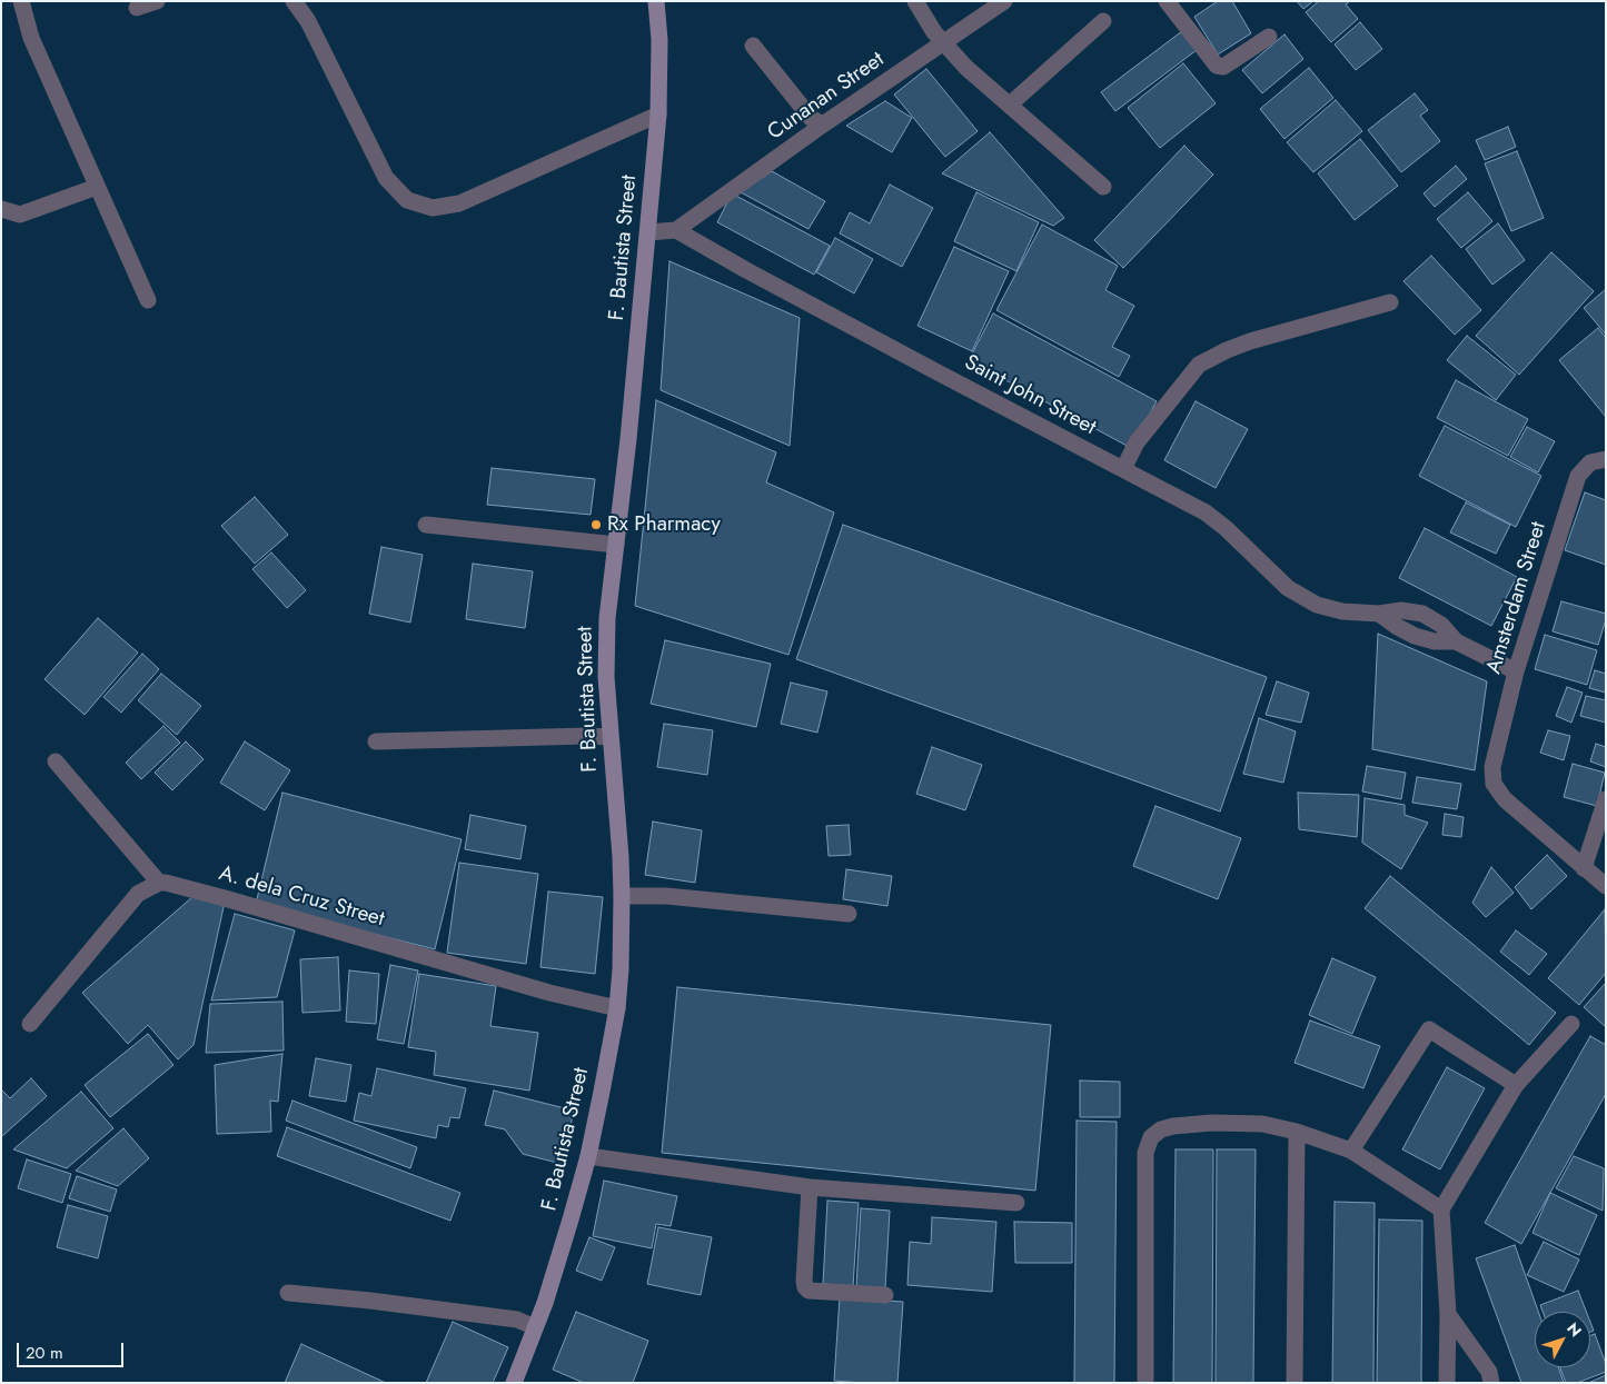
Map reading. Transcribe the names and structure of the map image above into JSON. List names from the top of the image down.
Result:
{
  "streets": {
    "main road": ["F. Bautista Street"],
    "street": [
      "Cunanan Street",
      "Saint John Street",
      "Amsterdam Street",
      "A. dela Cruz Street"
    ]
  },
  "crossings": [
    ["Cunanan Street", "Saint John Street"],
    ["F. Bautista Street", "A. dela Cruz Street"],
    ["Saint John Street", "Amsterdam Street"]
  ],
  "places": ["Rx Pharmacy"],
  "scale_bar": "20 m",
  "north": "top right"
}
